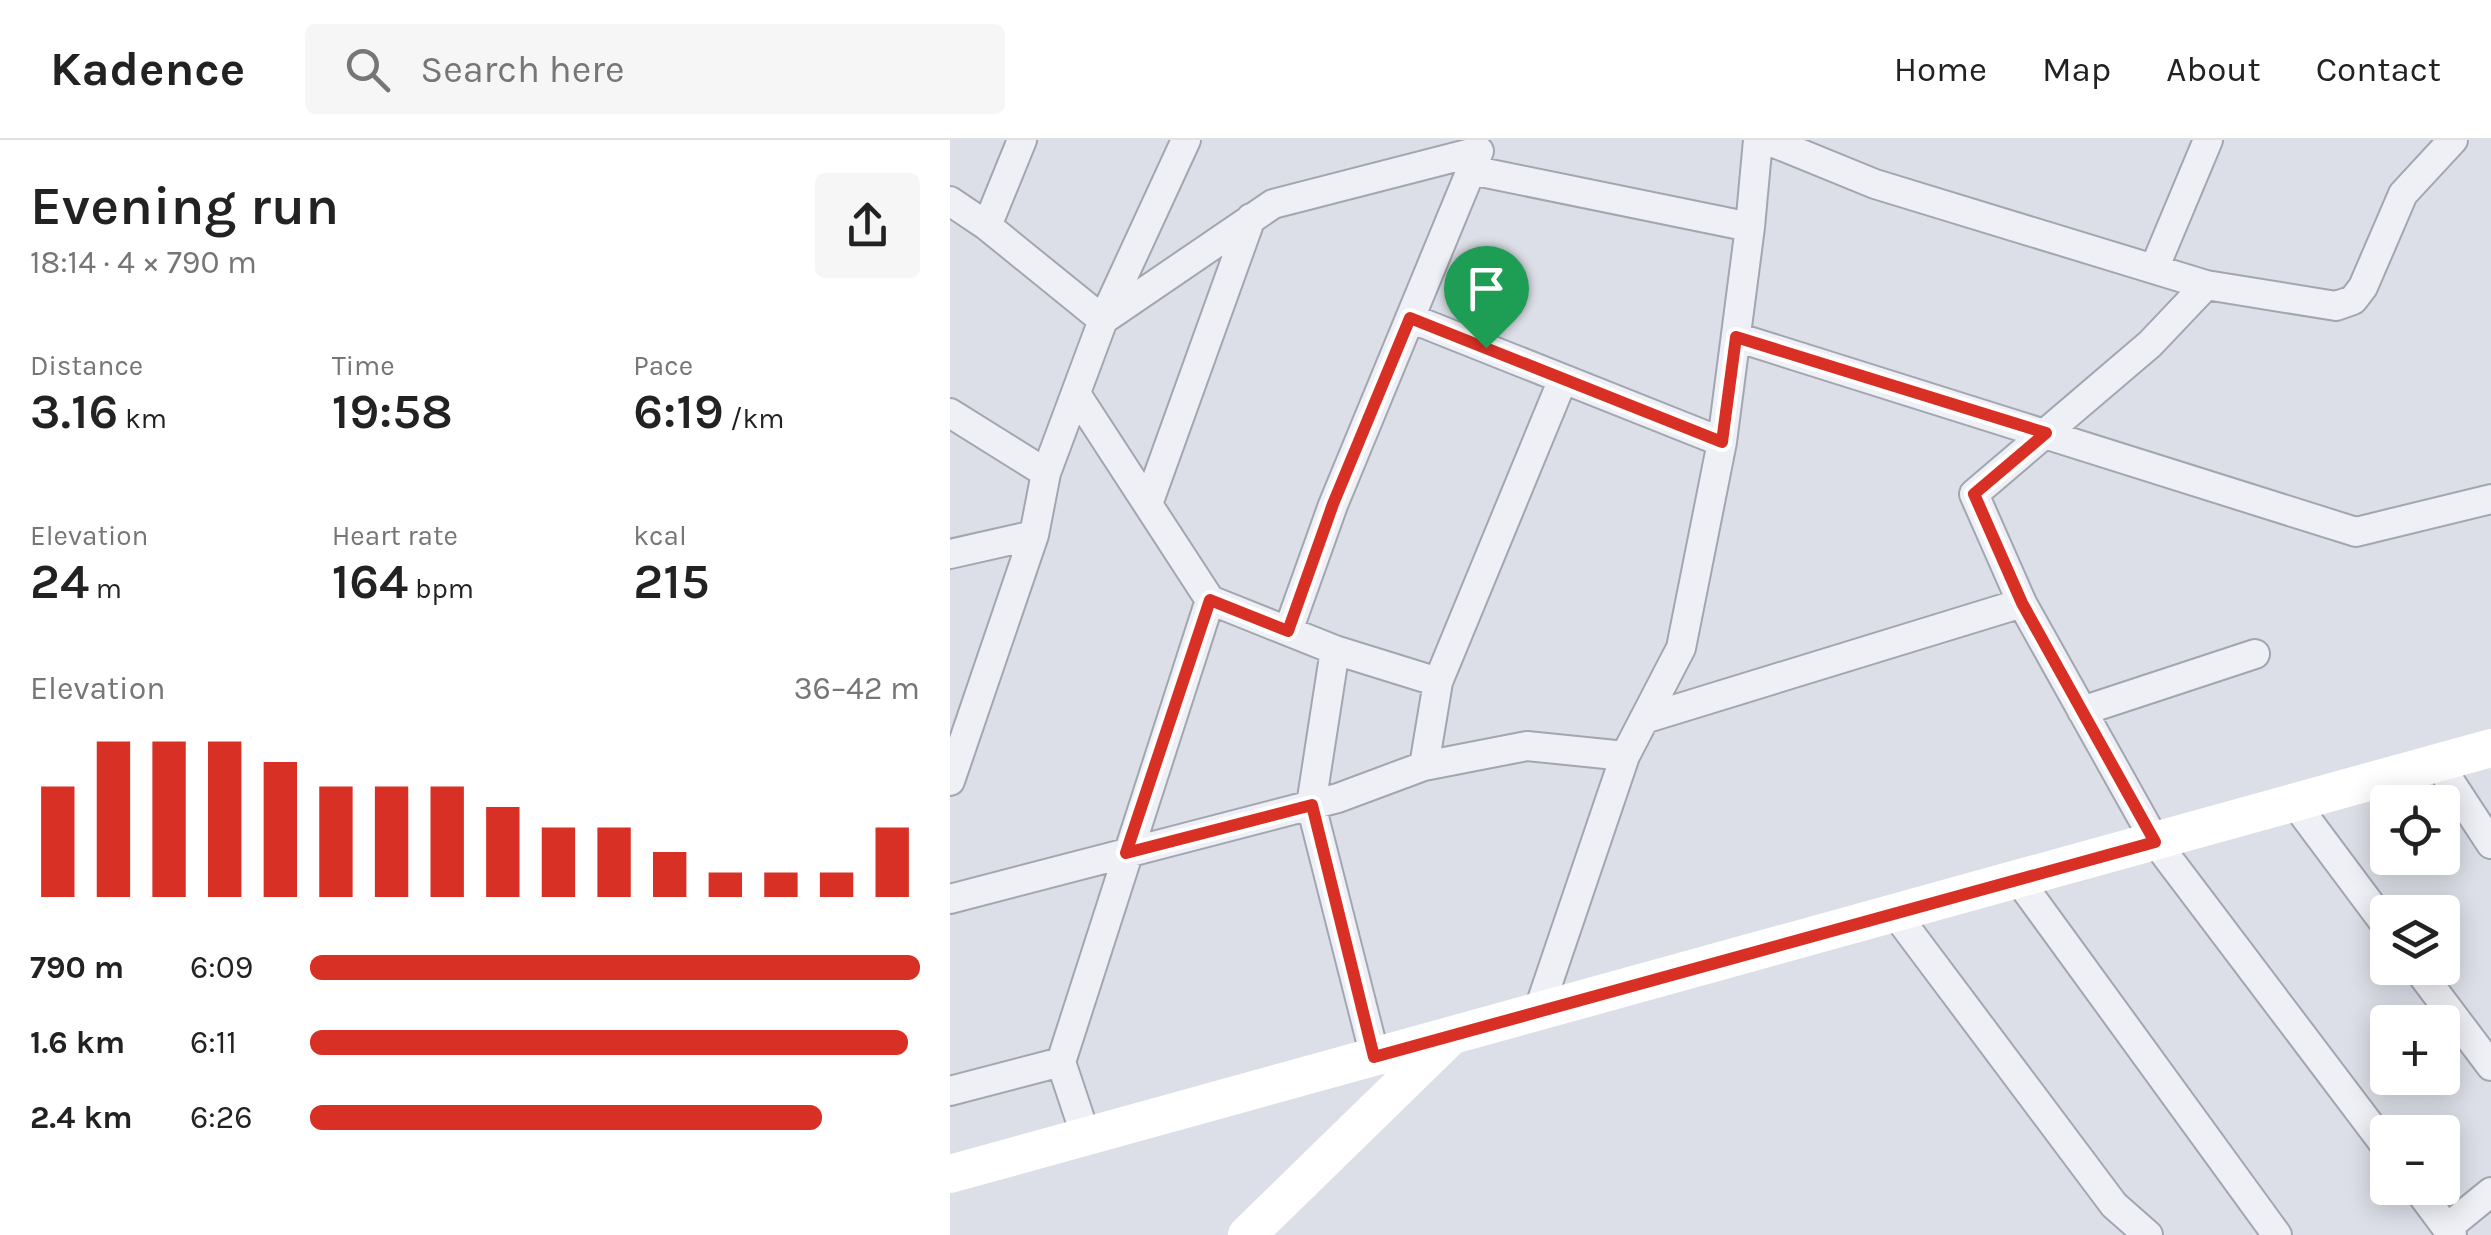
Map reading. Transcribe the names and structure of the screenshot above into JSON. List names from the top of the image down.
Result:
{
  "page": {
    "header": "Kadence",
    "search": "Search here",
    "nav": [
      "Home",
      "Map",
      "About",
      "Contact"
    ],
    "heading": ["Evening run", "18:14 · 4 × 790 m"],
    "stats": [
      ["Distance", "3.16 km"],
      ["Time", "19:58"],
      ["Pace", "6:19 /km"],
      ["Elevation", "24 m"],
      ["Heart rate", "164 bpm"],
      ["kcal", "215"]
    ],
    "chart": ["Elevation", "36–42 m"],
    "map_buttons": ["+", "−"],
    "list": [
      {
        "name": "790 m",
        "note": "6:09"
      },
      {
        "name": "1.6 km",
        "note": "6:11"
      },
      {
        "name": "2.4 km",
        "note": "6:26"
      }
    ]
  }
}
